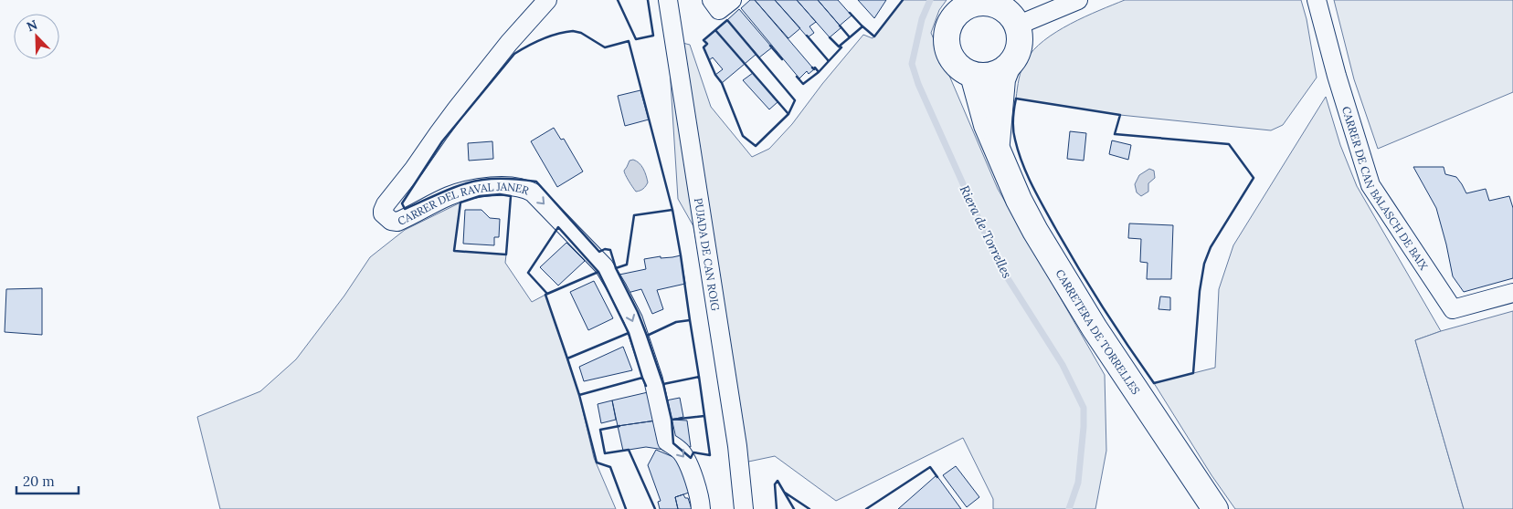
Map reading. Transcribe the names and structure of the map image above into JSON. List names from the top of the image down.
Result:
{
  "streets": {
    "main road": ["CARRETERA DE TORRELLES"],
    "street": ["CARRER DE CAN BALASCH DE BAIX", "CARRER DEL RAVAL JANER", "PUJADA DE CAN ROIG"]
  },
  "water": ["Riera de Torrelles"],
  "scale_bar": "20 m",
  "north": "top left"
}
